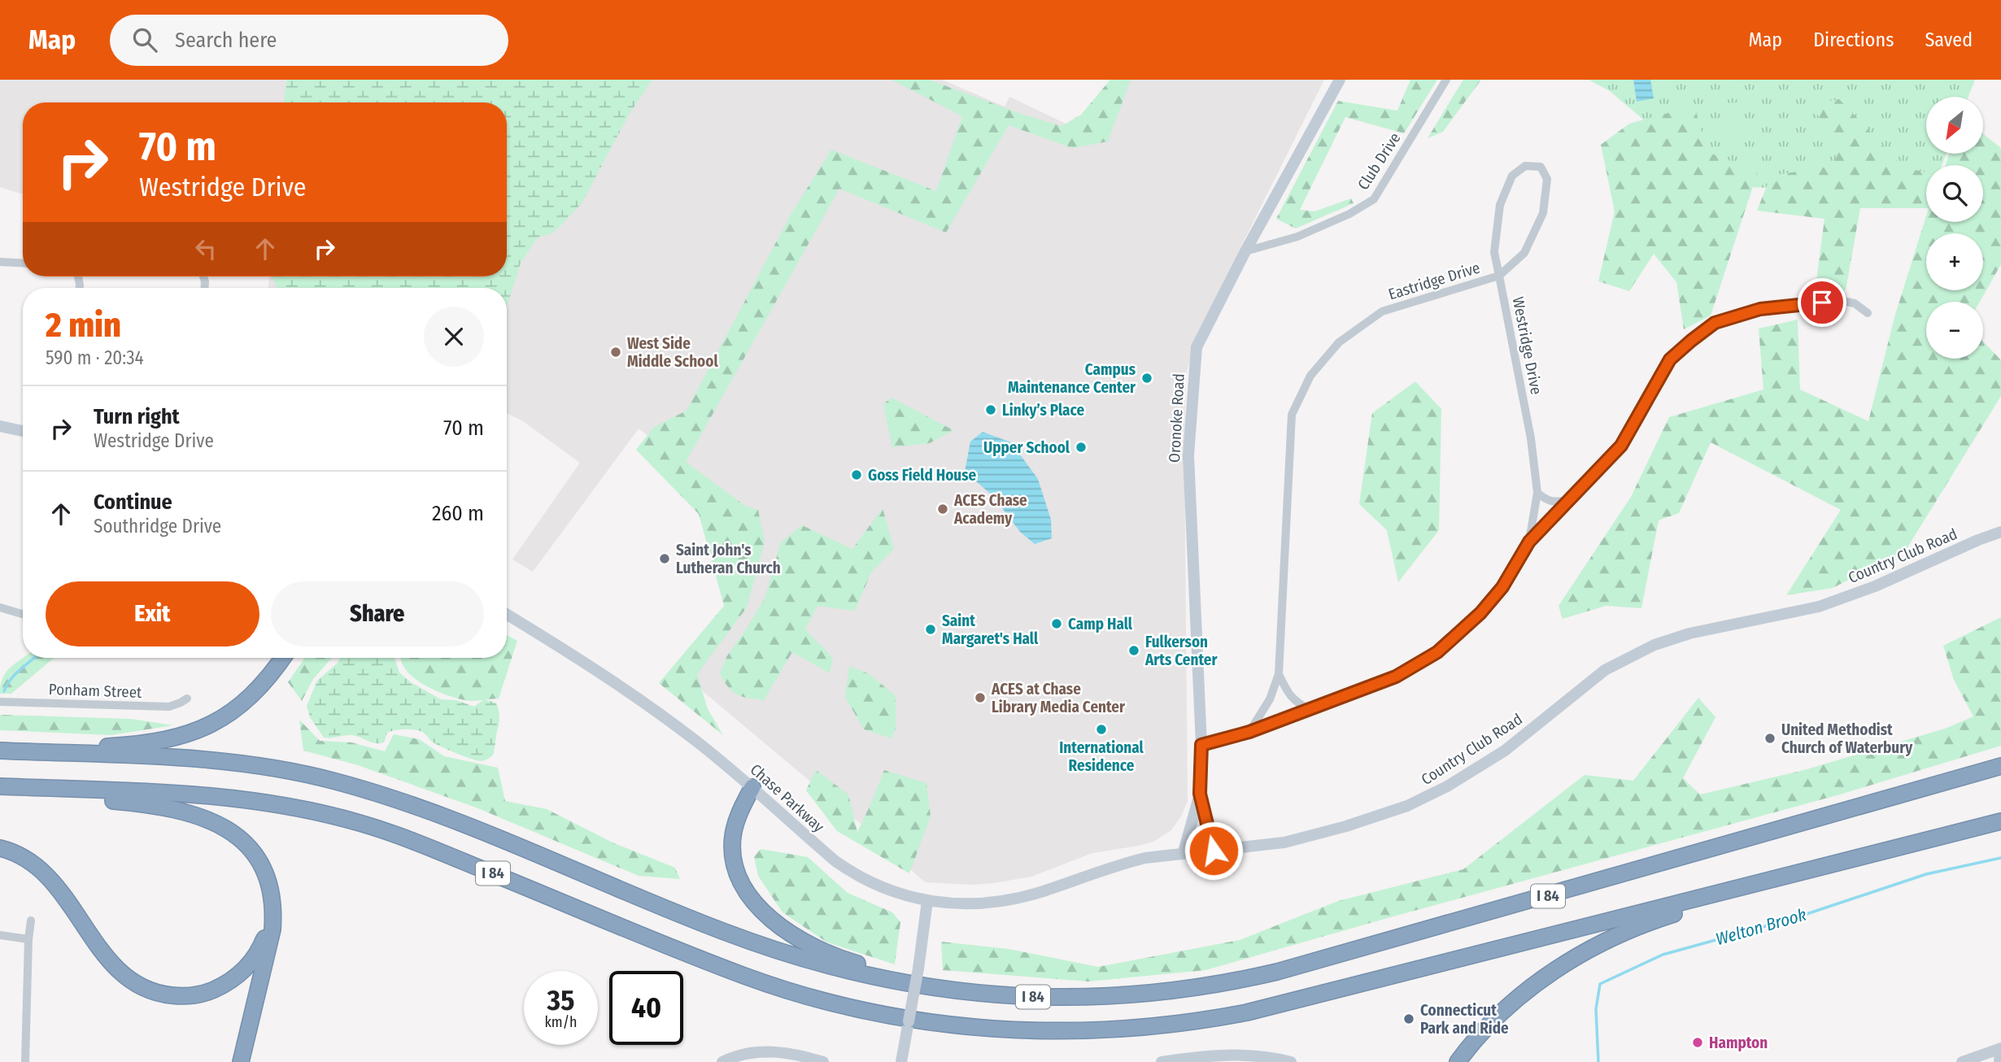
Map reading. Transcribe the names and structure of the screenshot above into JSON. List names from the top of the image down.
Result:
{
  "streets": {
    "highway": ["I 84"],
    "street": [
      "Club Drive",
      "Eastridge Drive",
      "Westridge Drive",
      "Oronoke Road",
      "Country Club Road",
      "Ponham Street",
      "Chase Parkway"
    ]
  },
  "crossings": [
    ["Club Drive", "Oronoke Road"],
    ["Eastridge Drive", "Westridge Drive"],
    ["Westridge Drive", "Oronoke Road"],
    ["Oronoke Road", "Country Club Road"],
    ["Country Club Road", "Chase Parkway"]
  ],
  "water": ["Welton Brook"],
  "places": [
    "West Side Middle School",
    "Campus Maintenance Center",
    "Linky’s Place",
    "Upper School",
    "Goss Field House",
    "ACES Chase Academy",
    "Saint John's Lutheran Church",
    "Camp Hall",
    "Saint Margaret's Hall",
    "Fulkerson Arts Center",
    "ACES at Chase Library Media Center",
    "International Residence",
    "United Methodist Church of Waterbury",
    "Connecticut Park and Ride",
    "Hampton"
  ],
  "north": "bottom left",
  "page": {
    "header": "Map",
    "search": "Search here",
    "nav": ["Map", "Directions", "Saved"],
    "map_buttons": ["+", "−"],
    "turn": ["70 m", "Westridge Drive"],
    "heading": ["2 min", "590 m · 20:34"],
    "list": [
      {
        "name": "Turn right",
        "note": "Westridge Drive",
        "value": "70 m"
      },
      {
        "name": "Continue",
        "note": "Southridge Drive",
        "value": "260 m"
      }
    ],
    "buttons": ["Exit", "Share"],
    "speed": "35 km/h",
    "limit": "40"
  }
}
